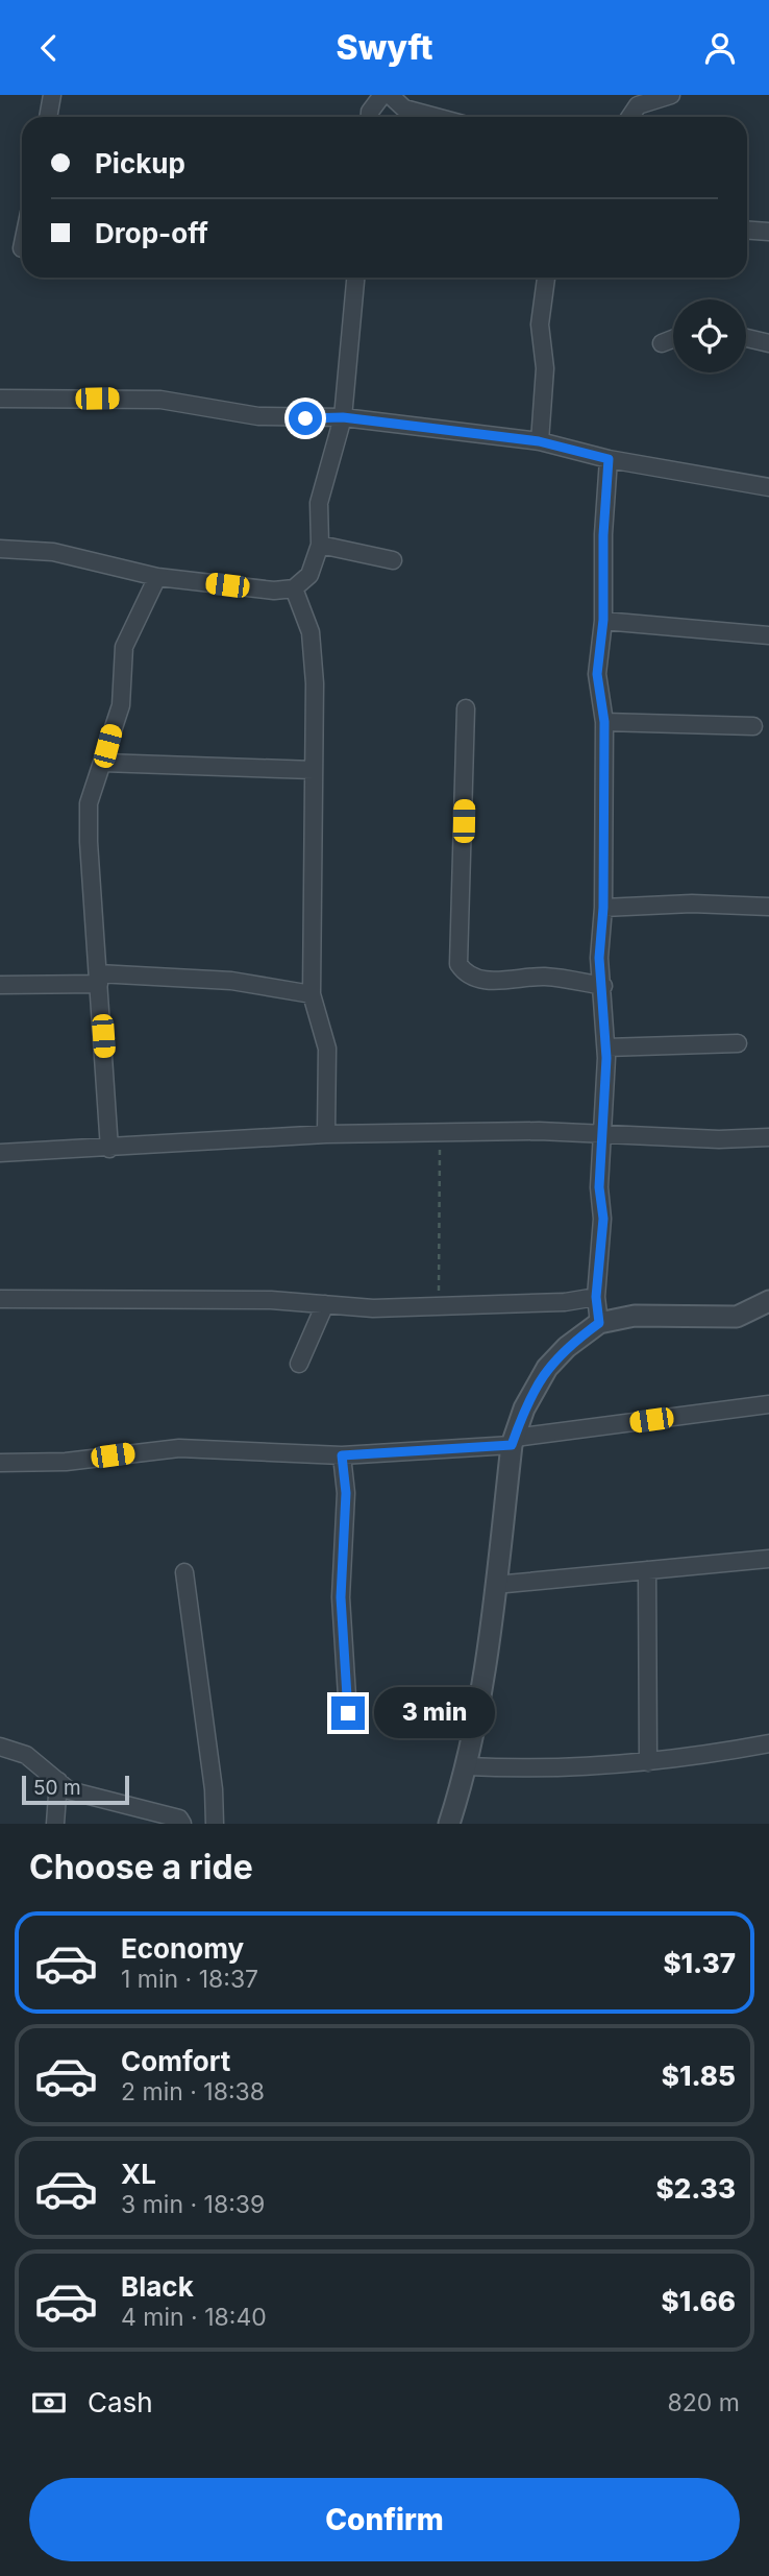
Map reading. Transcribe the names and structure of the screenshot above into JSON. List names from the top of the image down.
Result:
{
  "scale_bar": "50 m",
  "page": {
    "header": "Swyft",
    "banner": ["Pickup", "Drop-off"],
    "bubble": "3 min",
    "scale": "50 m",
    "heading": "Choose a ride",
    "list": [
      {
        "name": "Economy",
        "note": "1 min · 18:37",
        "value": "$1.37"
      },
      {
        "name": "Comfort",
        "note": "2 min · 18:38",
        "value": "$1.85"
      },
      {
        "name": "XL",
        "note": "3 min · 18:39",
        "value": "$2.33"
      },
      {
        "name": "Black",
        "note": "4 min · 18:40",
        "value": "$1.66"
      }
    ],
    "pay": ["Cash", "820 m"],
    "buttons": "Confirm"
  }
}
